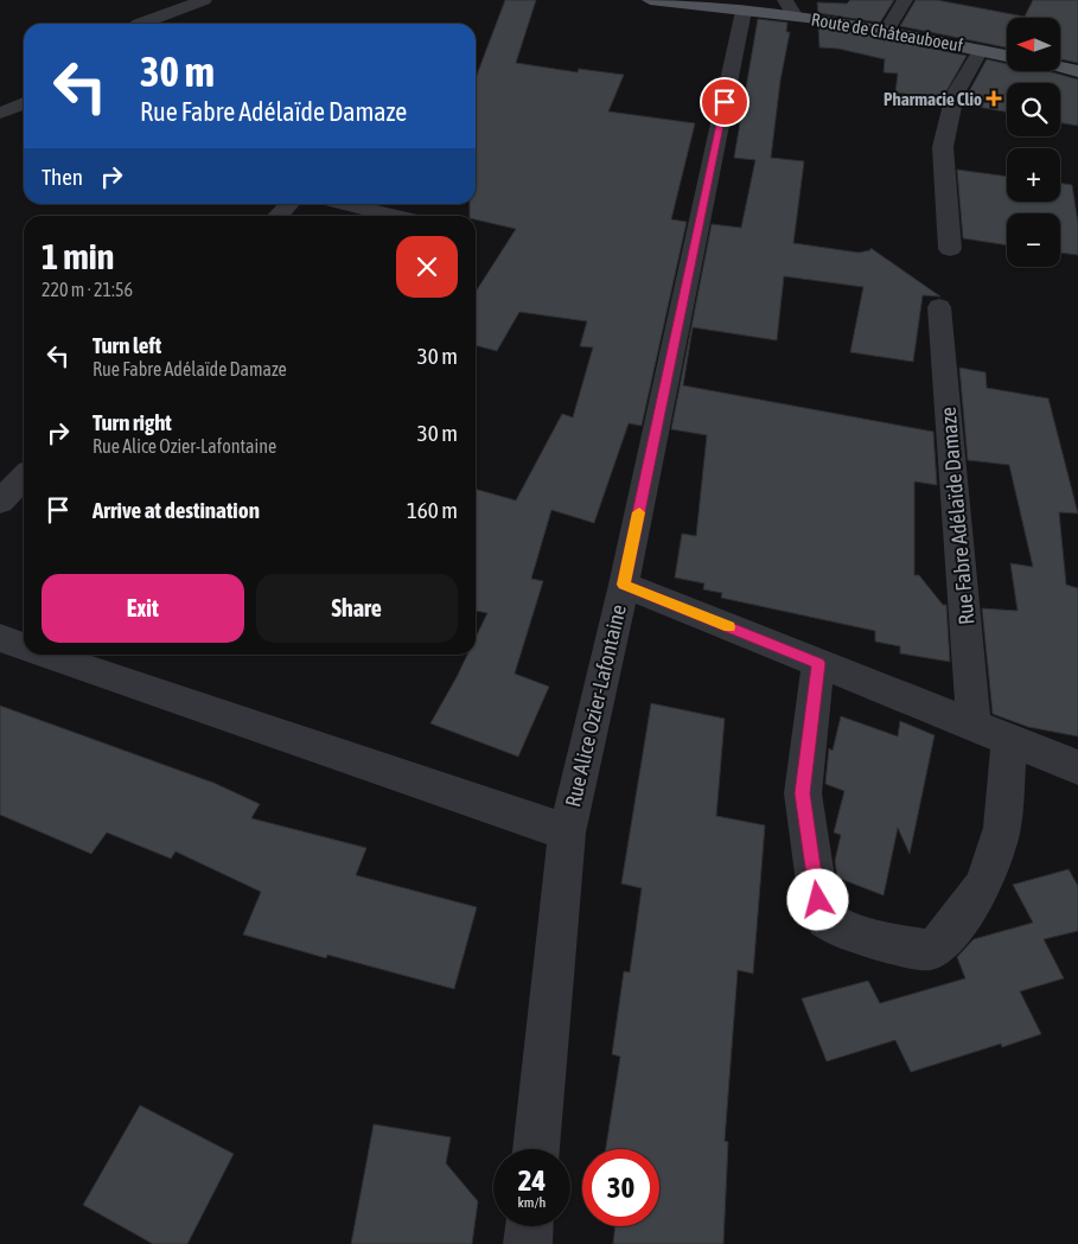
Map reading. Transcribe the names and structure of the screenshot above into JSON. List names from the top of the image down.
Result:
{
  "streets": {
    "main road": ["Route de Châteauboeuf"],
    "street": ["Rue Fabre Adélaïde Damaze", "Rue Alice Ozier-Lafontaine"]
  },
  "crossings": [
    ["Route de Châteauboeuf", "Rue Alice Ozier-Lafontaine"]
  ],
  "places": {
    "health": ["Pharmacie Clio"]
  },
  "north": "left",
  "page": {
    "map_buttons": ["+", "−"],
    "turn": ["30 m", "Rue Fabre Adélaïde Damaze"],
    "then": "Then",
    "heading": ["1 min", "220 m · 21:56"],
    "list": [
      {
        "name": "Turn left",
        "note": "Rue Fabre Adélaïde Damaze",
        "value": "30 m"
      },
      {
        "name": "Turn right",
        "note": "Rue Alice Ozier-Lafontaine",
        "value": "30 m"
      },
      {
        "name": "Arrive at destination",
        "value": "160 m"
      }
    ],
    "buttons": ["Exit", "Share"],
    "speed": "24 km/h",
    "limit": "30"
  }
}
